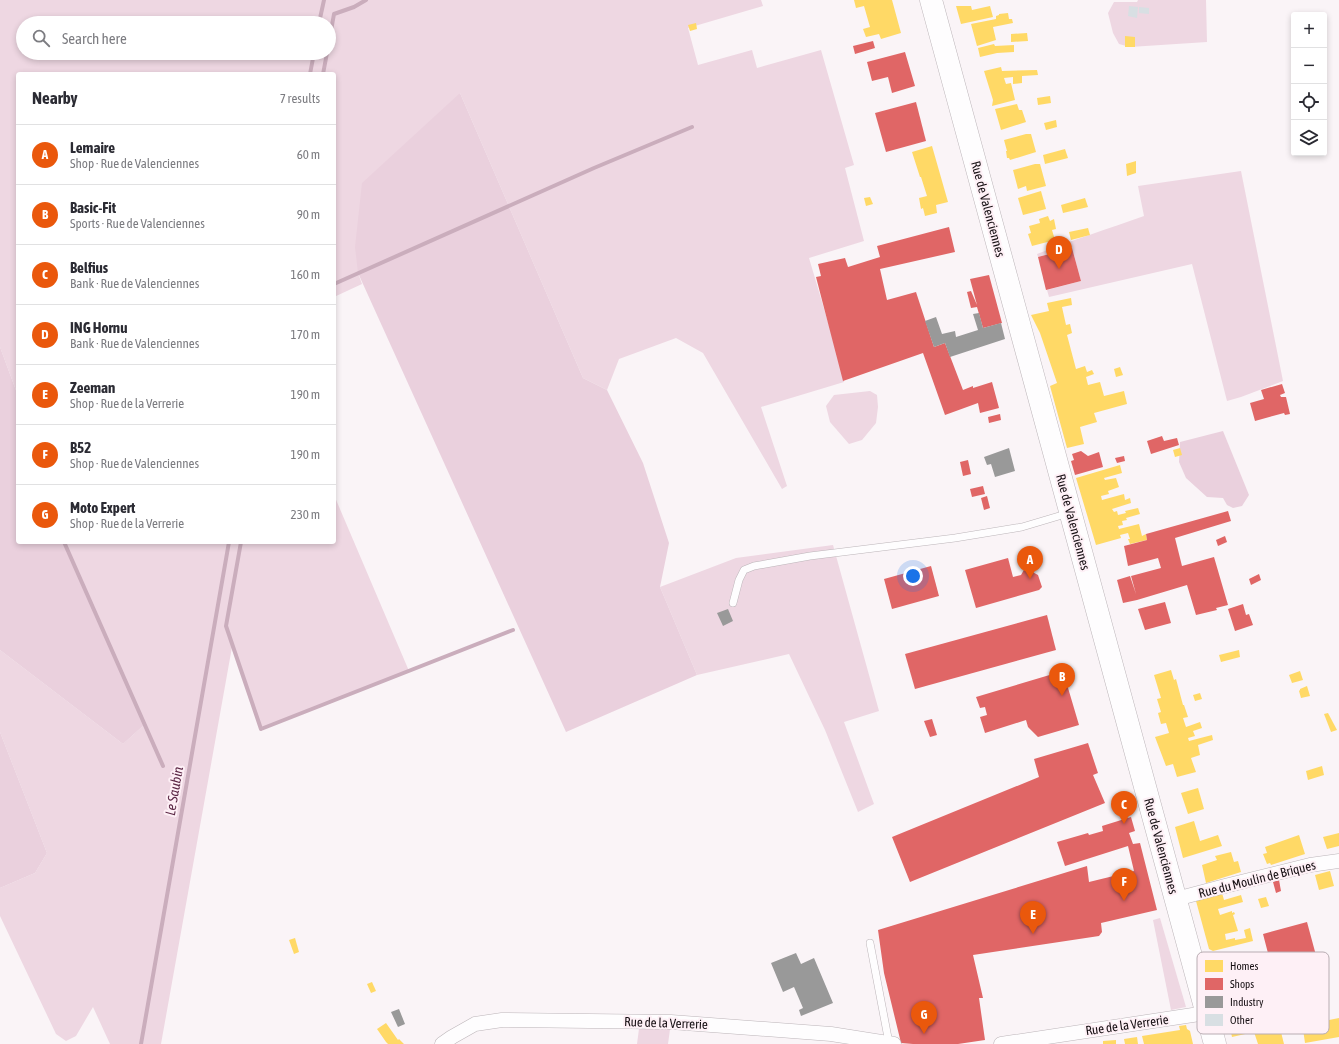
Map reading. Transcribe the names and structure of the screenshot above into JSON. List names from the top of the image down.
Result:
{
  "streets": {
    "main road": ["Rue de Valenciennes"],
    "street": ["Rue du Moulin de Briques", "Rue de la Verrerie"]
  },
  "crossings": [
    ["Rue de Valenciennes", "Rue du Moulin de Briques"]
  ],
  "water": ["Le Saubin"],
  "legend": [
    "Homes",
    "Shops",
    "Industry",
    "Other"
  ],
  "page": {
    "map_buttons": ["+", "−"],
    "search": "Search here",
    "heading": ["Nearby", "7 results"],
    "list": [
      {
        "mark": "A",
        "name": "Lemaire",
        "note": "Shop · Rue de Valenciennes",
        "value": "60 m"
      },
      {
        "mark": "B",
        "name": "Basic-Fit",
        "note": "Sports · Rue de Valenciennes",
        "value": "90 m"
      },
      {
        "mark": "C",
        "name": "Belfius",
        "note": "Bank · Rue de Valenciennes",
        "value": "160 m"
      },
      {
        "mark": "D",
        "name": "ING Hornu",
        "note": "Bank · Rue de Valenciennes",
        "value": "170 m"
      },
      {
        "mark": "E",
        "name": "Zeeman",
        "note": "Shop · Rue de la Verrerie",
        "value": "190 m"
      },
      {
        "mark": "F",
        "name": "B52",
        "note": "Shop · Rue de Valenciennes",
        "value": "190 m"
      },
      {
        "mark": "G",
        "name": "Moto Expert",
        "note": "Shop · Rue de la Verrerie",
        "value": "230 m"
      }
    ],
    "pins": [
      "D",
      "A",
      "B",
      "C",
      "F",
      "E",
      "G"
    ]
  }
}
